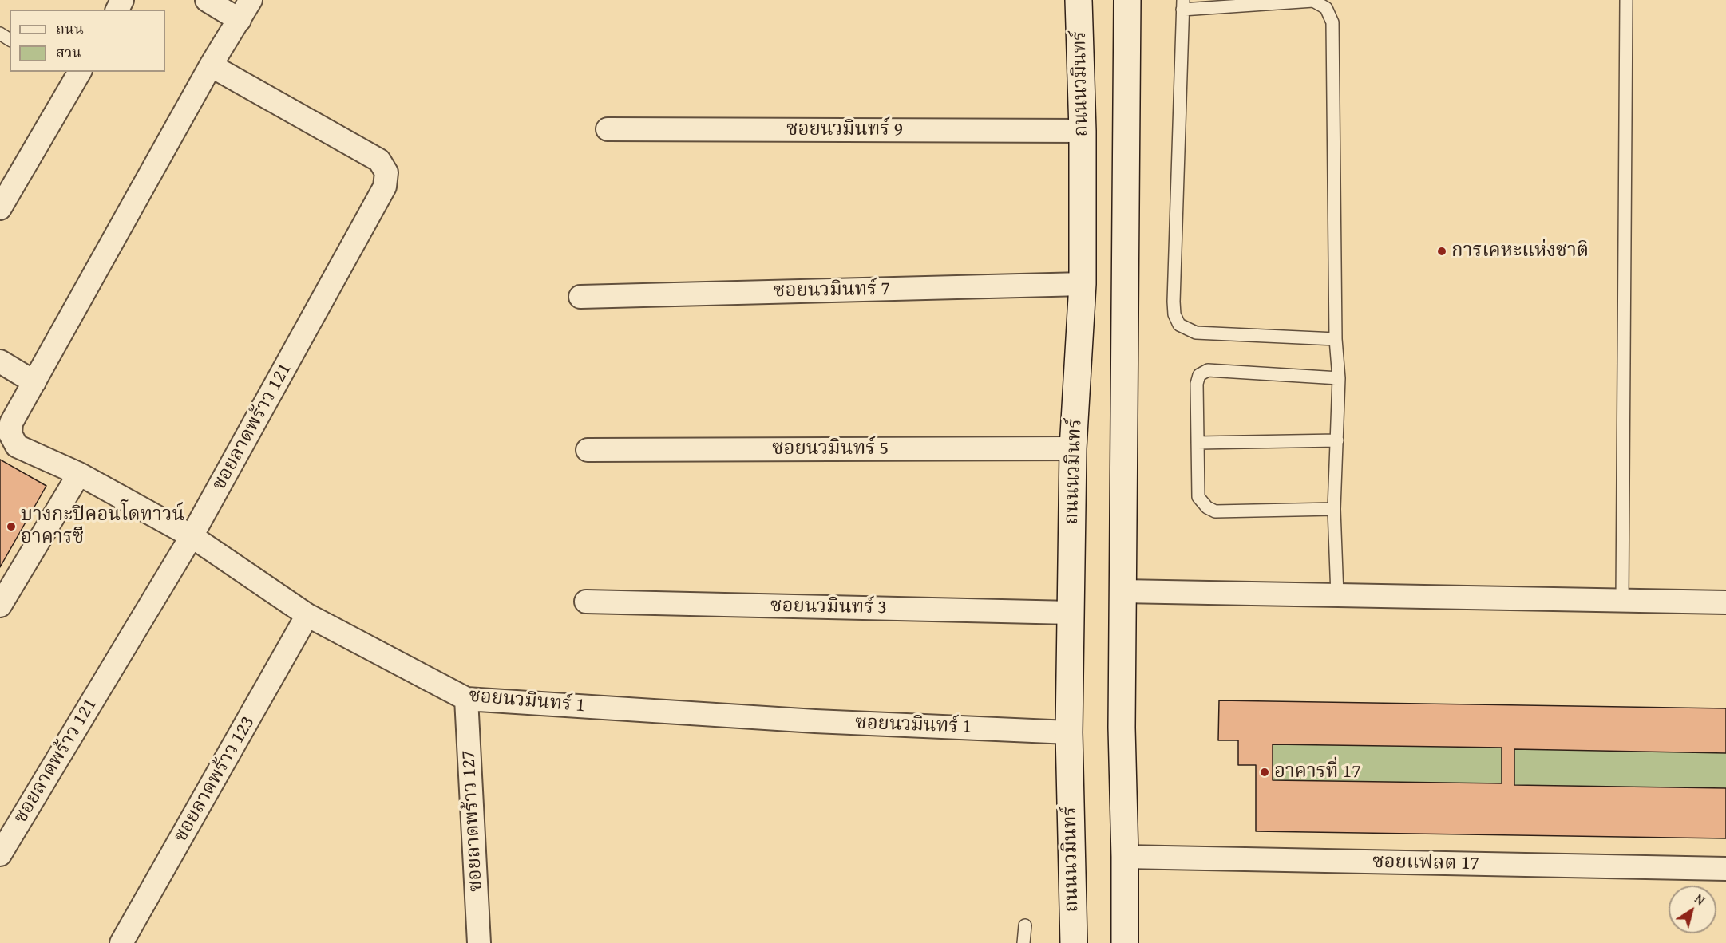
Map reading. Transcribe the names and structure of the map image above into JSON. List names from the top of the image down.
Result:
{
  "streets": {
    "main road": ["ถนนนวมินทร์"],
    "street": [
      "ซอยนวมินทร์ 9",
      "ซอยนวมินทร์ 7",
      "ซอยลาดพร้าว 121",
      "ซอยนวมินทร์ 5",
      "ซอยนวมินทร์ 3",
      "ซอยนวมินทร์ 1",
      "ซอยลาดพร้าว 123",
      "ซอยลาดพร้าว 127",
      "ซอยแฟลต 17"
    ]
  },
  "crossings": [
    ["ถนนนวมินทร์", "ซอยนวมินทร์ 9"],
    ["ถนนนวมินทร์", "ซอยนวมินทร์ 7"],
    ["ถนนนวมินทร์", "ซอยนวมินทร์ 5"],
    ["ถนนนวมินทร์", "ซอยนวมินทร์ 3"],
    ["ถนนนวมินทร์", "ซอยนวมินทร์ 1"],
    ["ซอยลาดพร้าว 121", "ซอยนวมินทร์ 1"],
    ["ซอยนวมินทร์ 1", "ซอยลาดพร้าว 123"],
    ["ซอยนวมินทร์ 1", "ซอยลาดพร้าว 127"]
  ],
  "places": ["การเคหะแห่งชาติ", "บางกะปิคอนโดทาวน์ อาคารซี", "อาคารที่ 17"],
  "legend": ["ถนน", "สวน"],
  "north": "top right"
}
